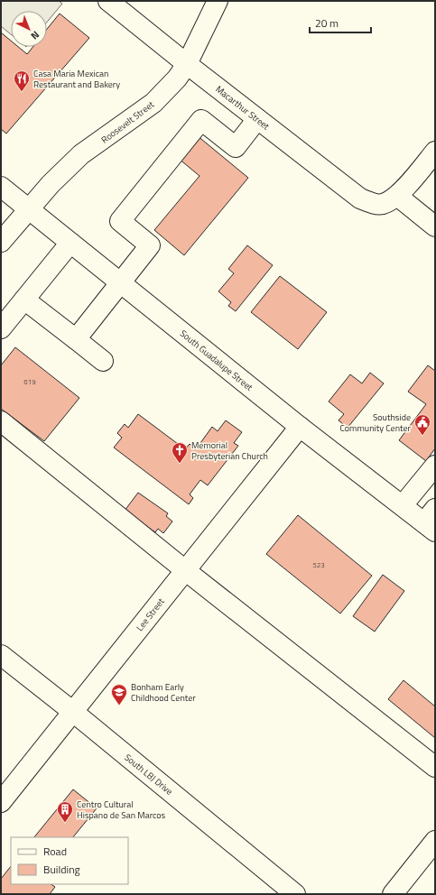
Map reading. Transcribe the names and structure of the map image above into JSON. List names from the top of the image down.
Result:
{
  "streets": {
    "street": [
      "Macarthur Street",
      "Roosevelt Street",
      "South Guadalupe Street",
      "Lee Street",
      "South LBJ Drive"
    ]
  },
  "crossings": [
    ["Macarthur Street", "Roosevelt Street"],
    ["Roosevelt Street", "South Guadalupe Street"],
    ["South Guadalupe Street", "Lee Street"],
    ["Lee Street", "South LBJ Drive"]
  ],
  "places": {
    "restaurant": ["Casa Maria Mexican Restaurant and Bakery"],
    "public building": ["Southside Community Center"],
    "church": ["Memorial Presbyterian Church"],
    "school or university": ["Bonham Early Childhood Center"],
    "building": ["Centro Cultural Hispano de San Marcos"]
  },
  "house_numbers": ["619", "523"],
  "legend": ["Road", "Building"],
  "scale_bar": "20 m",
  "north": "bottom right"
}
